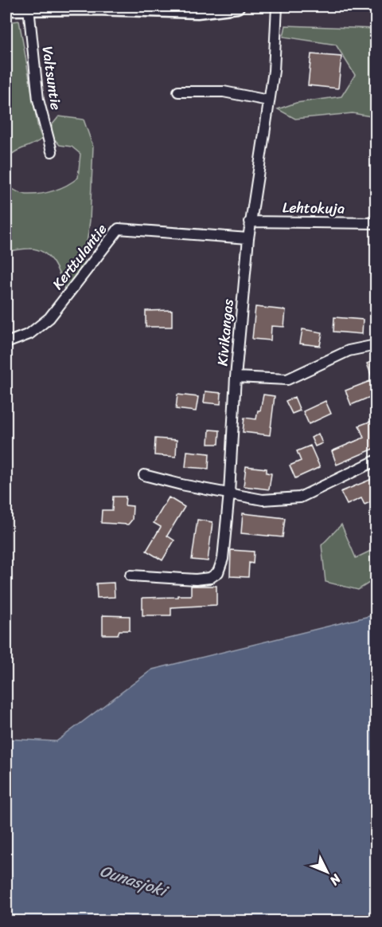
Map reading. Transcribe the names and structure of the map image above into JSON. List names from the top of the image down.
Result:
{
  "streets": {
    "street": [
      "Valtsuntie",
      "Lehtokuja",
      "Kerttulantie",
      "Kivikangas"
    ]
  },
  "crossings": [
    ["Lehtokuja", "Kivikangas"],
    ["Kerttulantie", "Kivikangas"]
  ],
  "water": ["Ounasjoki"],
  "north": "bottom right"
}
